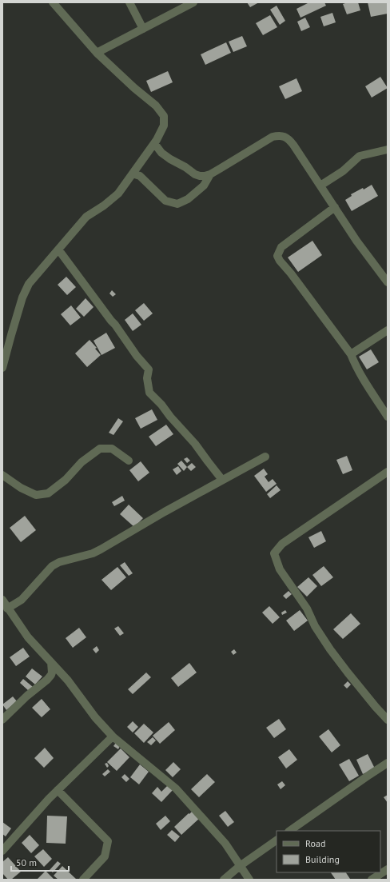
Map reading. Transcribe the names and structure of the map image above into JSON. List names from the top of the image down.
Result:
{
  "legend": ["Road", "Building"],
  "scale_bar": "50 m"
}
